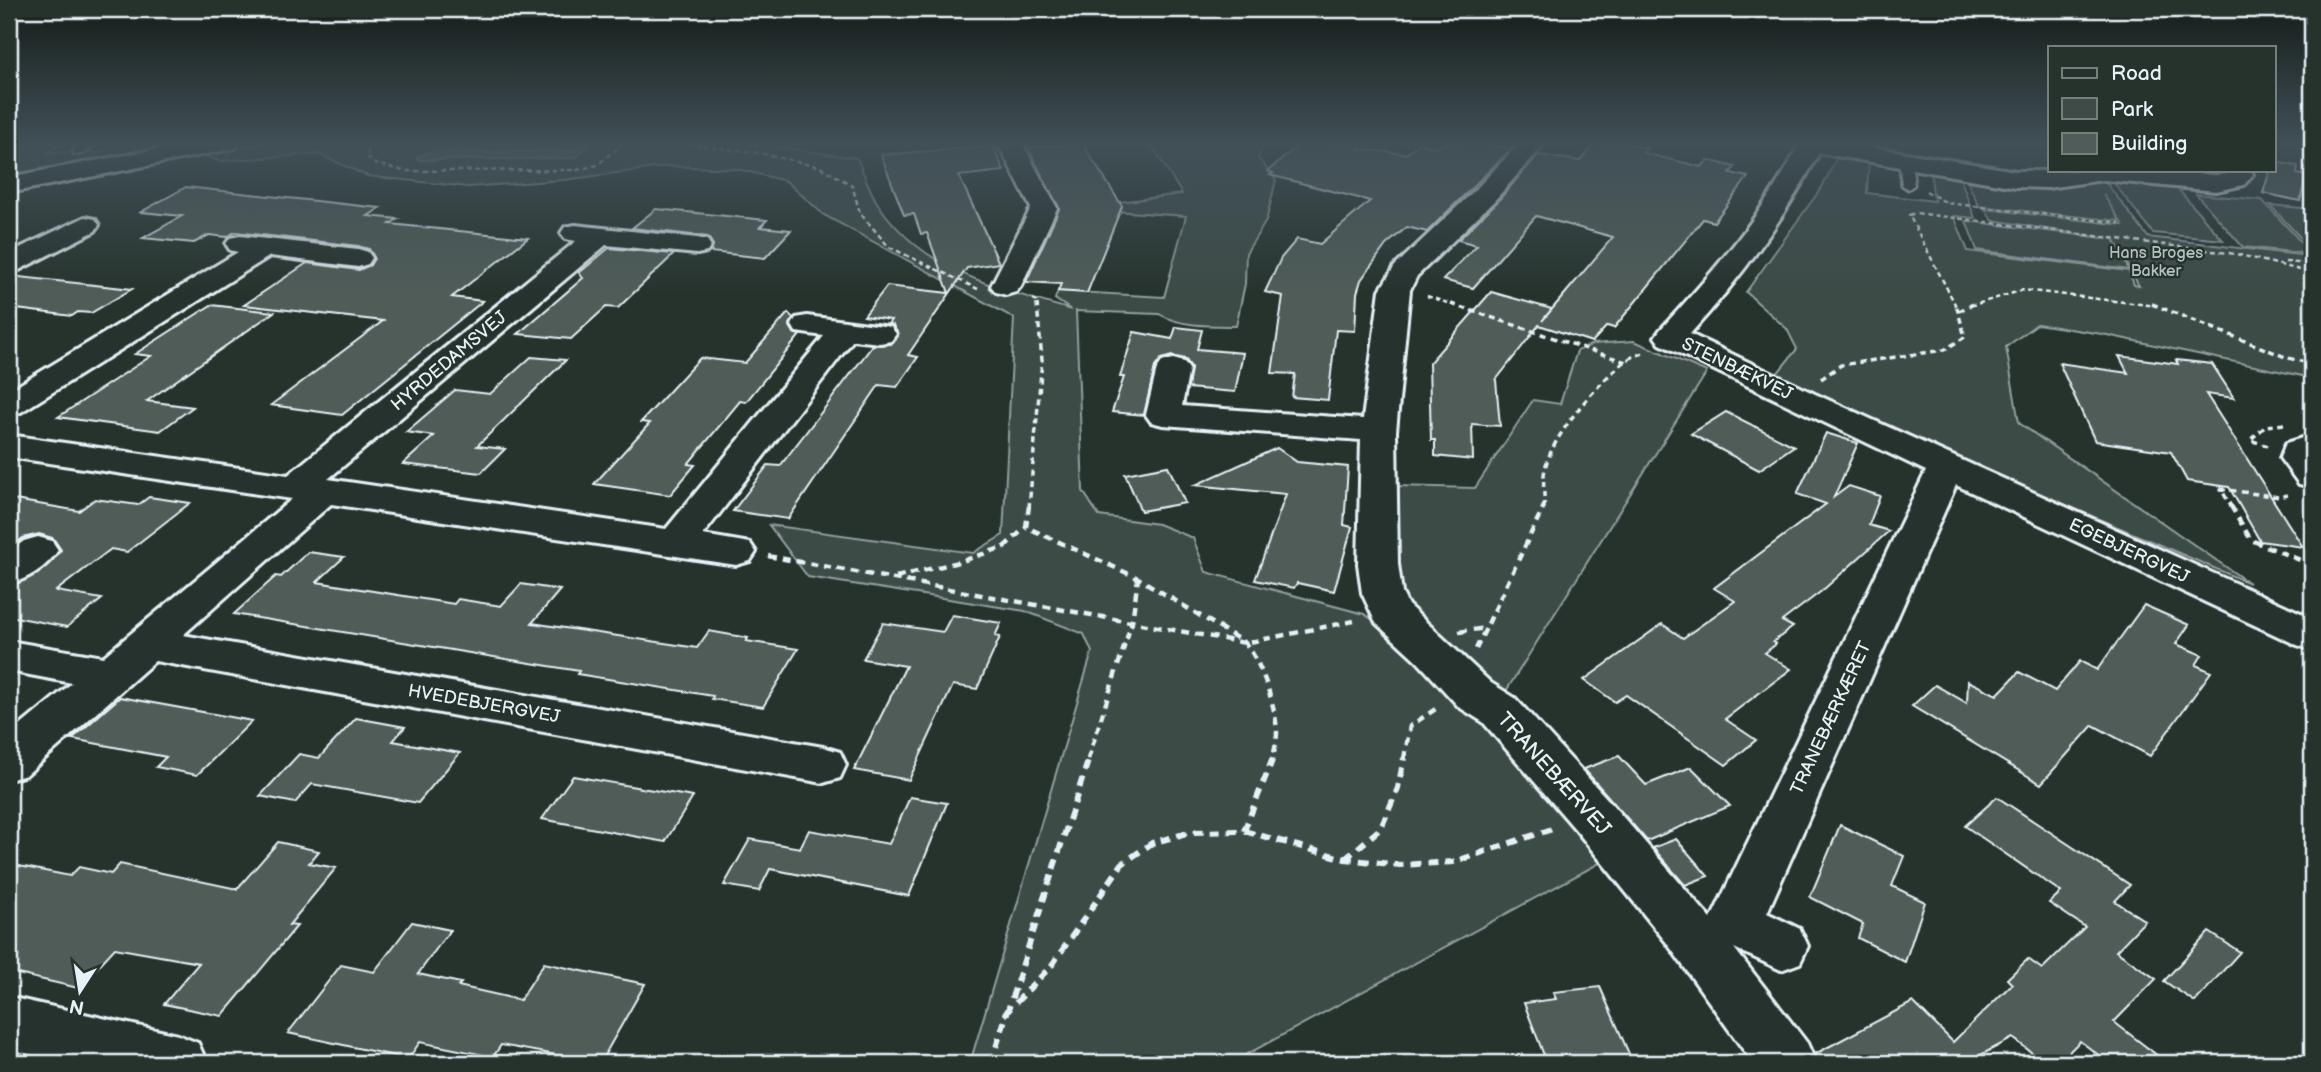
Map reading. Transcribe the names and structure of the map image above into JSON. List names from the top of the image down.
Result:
{
  "streets": {
    "street": [
      "HYRDEDAMSVEJ",
      "STENBÆKVEJ",
      "EGEBJERGVEJ",
      "HVEDEBJERGVEJ",
      "TRANEBÆRKÆRET",
      "TRANEBÆRVEJ"
    ]
  },
  "crossings": [
    ["STENBÆKVEJ", "EGEBJERGVEJ"],
    ["STENBÆKVEJ", "TRANEBÆRKÆRET"],
    ["EGEBJERGVEJ", "TRANEBÆRKÆRET"]
  ],
  "parks": ["Hans Broges Bakker"],
  "legend": ["Road", "Park", "Building"],
  "north": "bottom"
}
